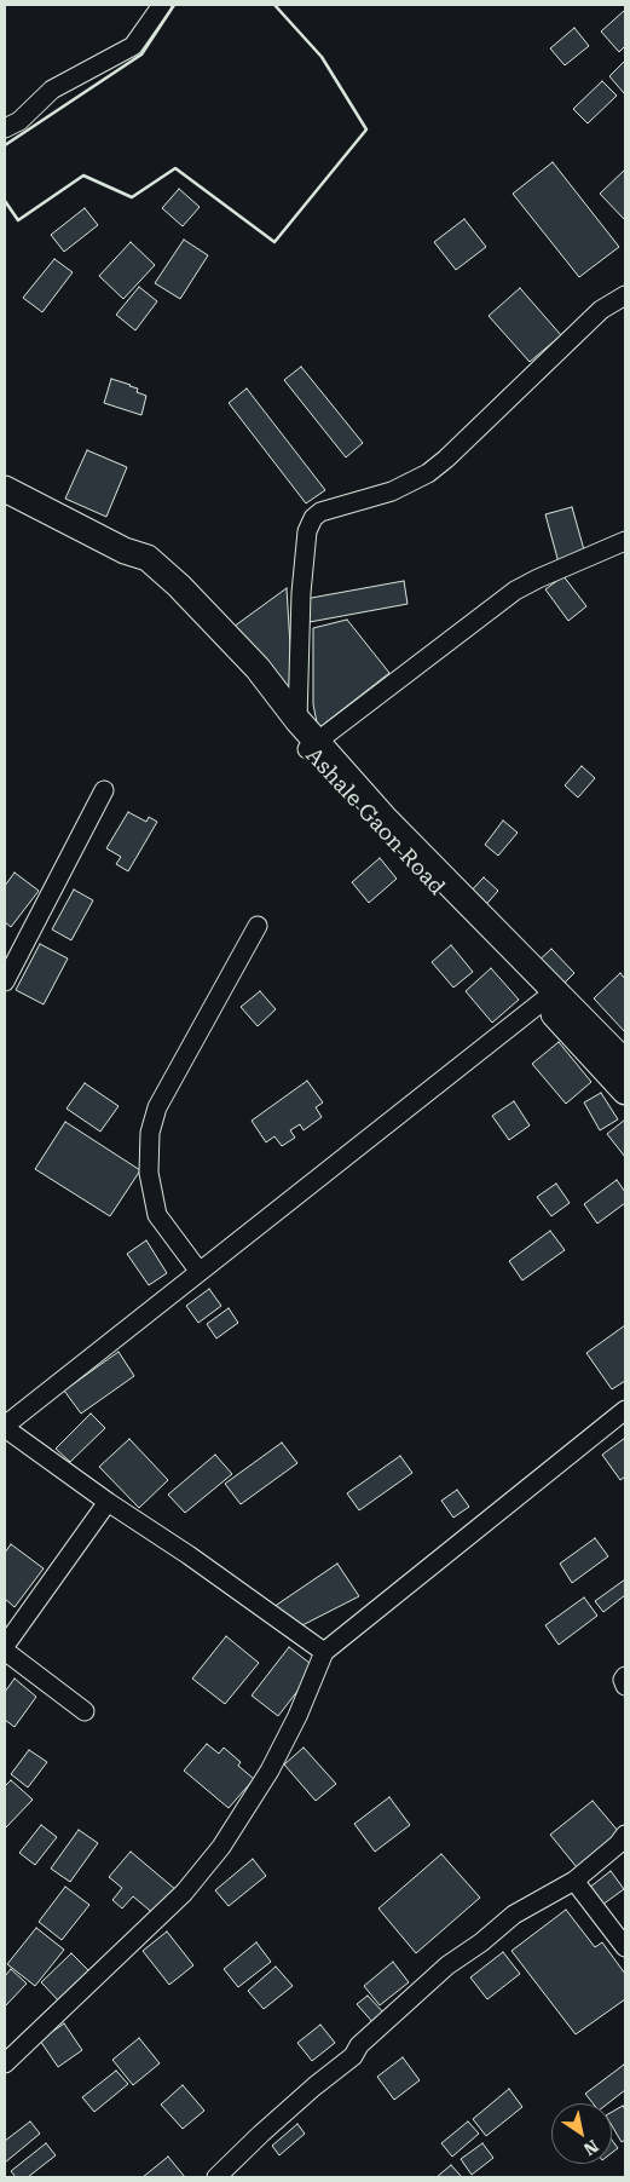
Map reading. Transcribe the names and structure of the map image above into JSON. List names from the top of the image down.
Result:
{
  "streets": {
    "street": ["Ashale Gaon Road"]
  },
  "north": "bottom right"
}
